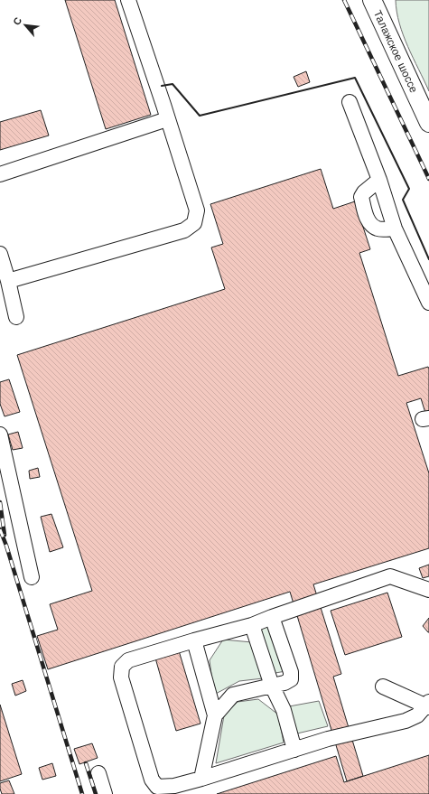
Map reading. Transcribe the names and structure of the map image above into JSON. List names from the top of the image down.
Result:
{
  "streets": {
    "main road": ["Талажское шоссе"]
  },
  "north": "top left"
}
